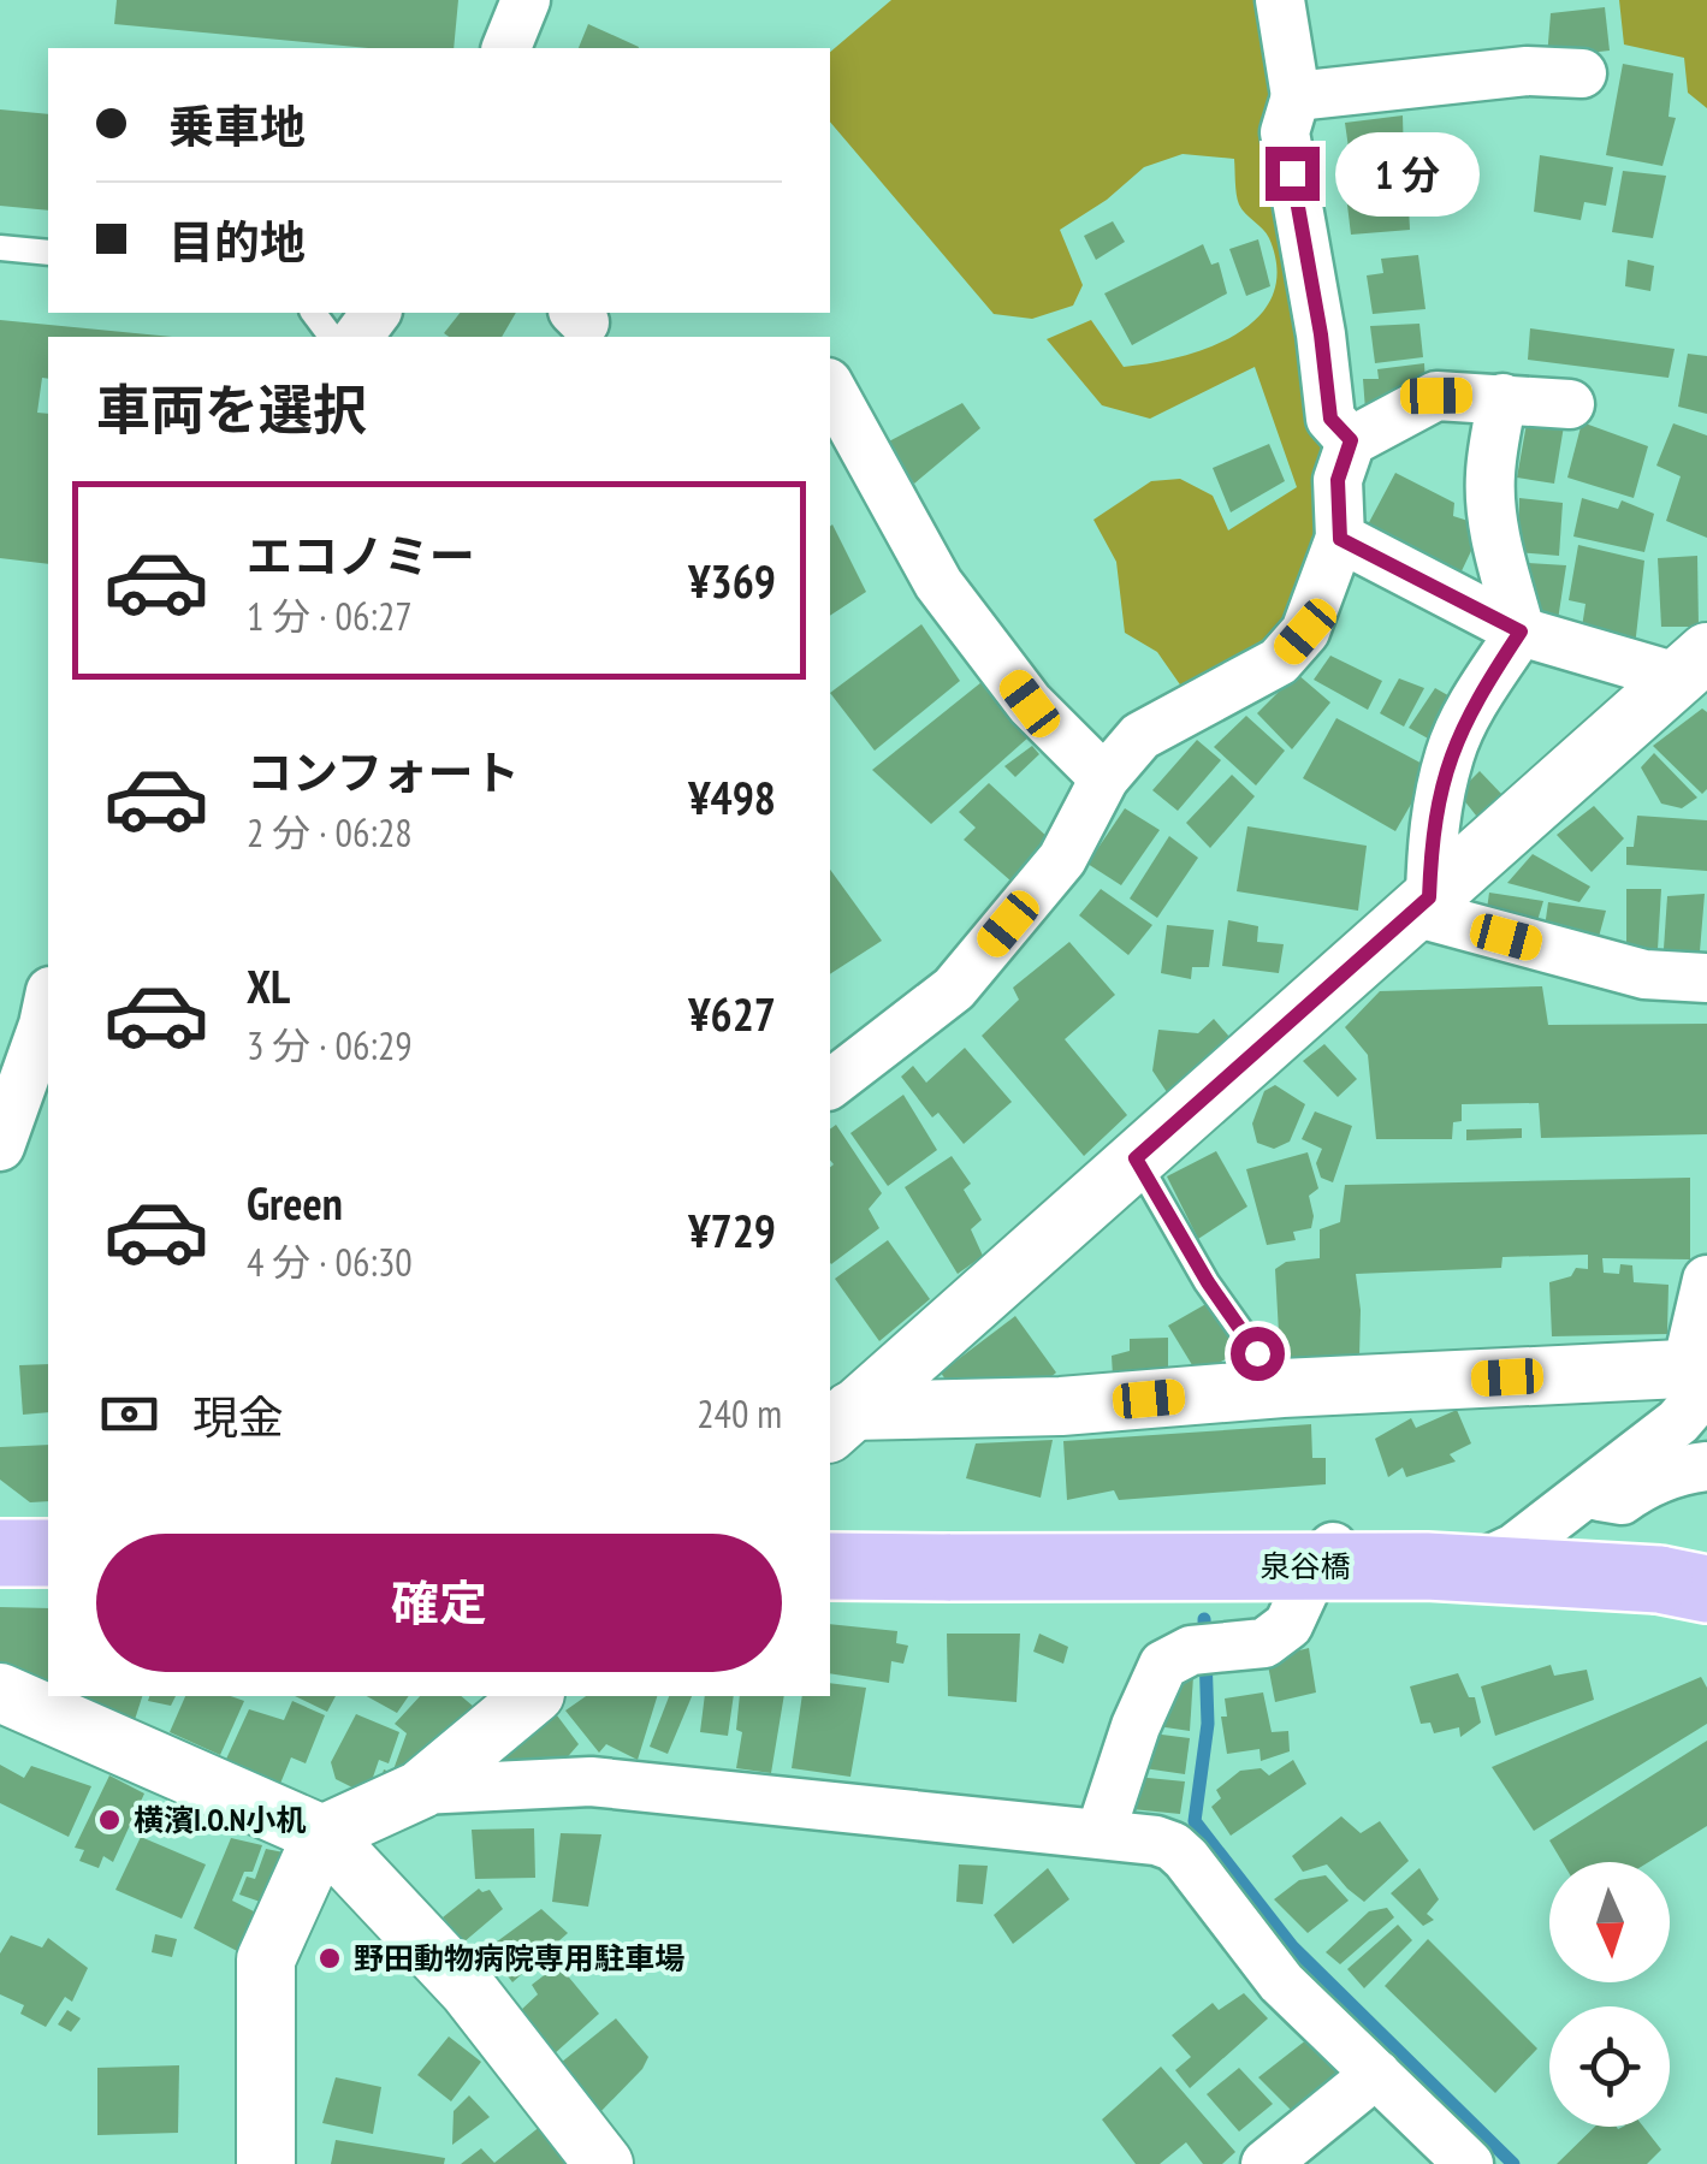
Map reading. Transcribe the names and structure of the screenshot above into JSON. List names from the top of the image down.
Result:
{
  "streets": {
    "main road": ["泉谷橋"]
  },
  "places": ["横濱I.O.N小机", "野田動物病院専用駐車場"],
  "north": "bottom",
  "page": {
    "banner": ["乗車地", "目的地"],
    "bubble": "1 分",
    "heading": "車両を選択",
    "list": [
      {
        "name": "エコノミー",
        "note": "1 分 · 06:27",
        "value": "¥369"
      },
      {
        "name": "コンフォート",
        "note": "2 分 · 06:28",
        "value": "¥498"
      },
      {
        "name": "XL",
        "note": "3 分 · 06:29",
        "value": "¥627"
      },
      {
        "name": "Green",
        "note": "4 分 · 06:30",
        "value": "¥729"
      }
    ],
    "pay": ["現金", "240 m"],
    "buttons": "確定"
  }
}
